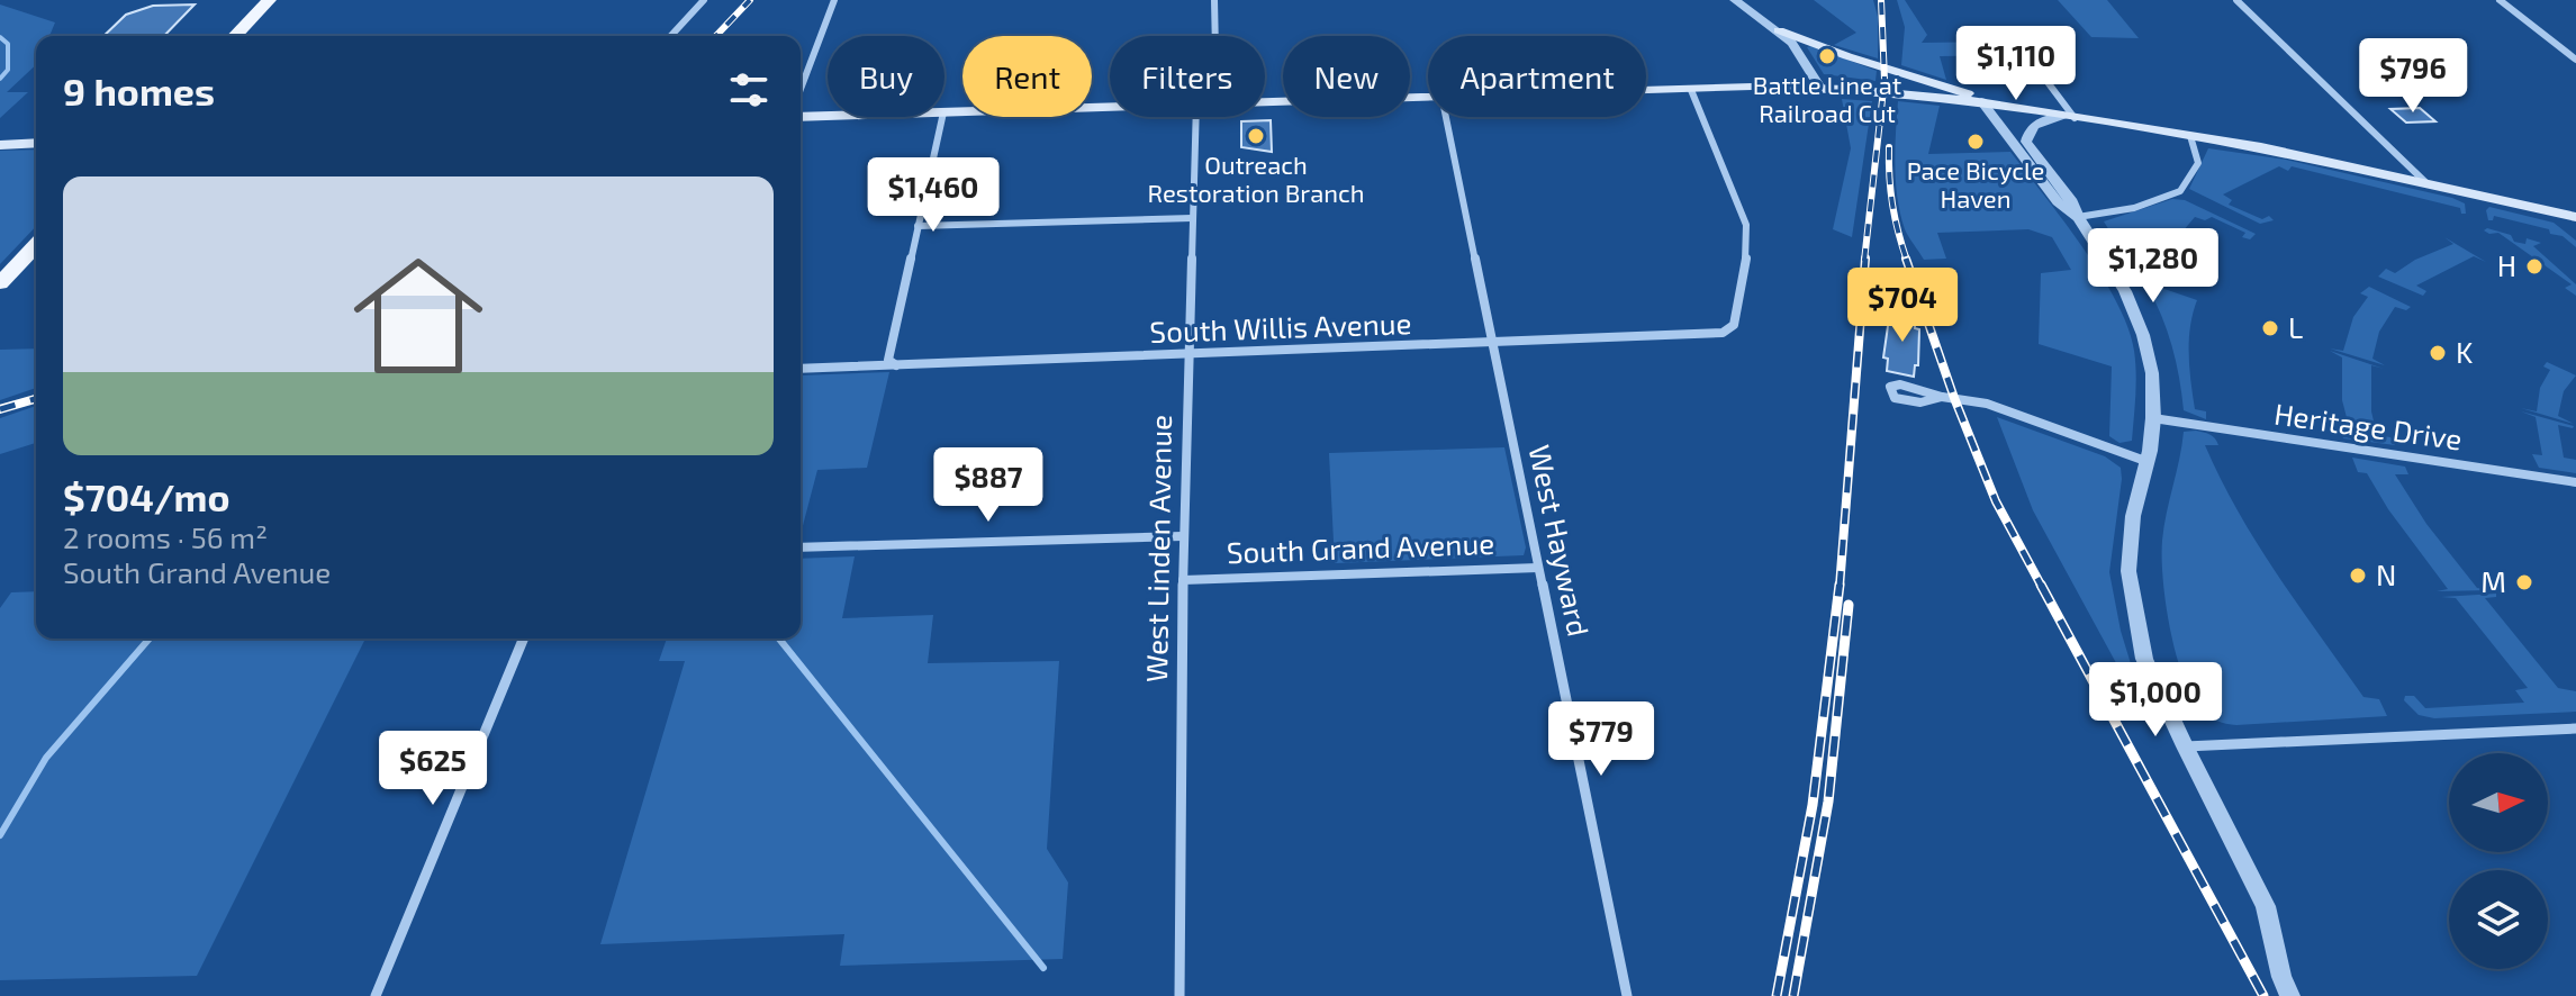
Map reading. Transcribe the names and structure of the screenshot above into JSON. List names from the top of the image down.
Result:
{
  "streets": {
    "street": [
      "South Willis Avenue",
      "Heritage Drive",
      "West Hayward",
      "West Linden Avenue",
      "South Grand Avenue"
    ]
  },
  "crossings": [
    ["South Willis Avenue", "West Hayward"],
    ["South Willis Avenue", "West Linden Avenue"],
    ["West Hayward", "South Grand Avenue"],
    ["West Linden Avenue", "South Grand Avenue"]
  ],
  "places": [
    "Battle Line at Railroad Cut",
    "Outreach Restoration Branch",
    "Pace Bicycle Haven",
    "H",
    "L",
    "K",
    "N",
    "M"
  ],
  "north": "right",
  "page": {
    "price": [
      "$1,110",
      "$796",
      "$1,460",
      "$1,280",
      "$704",
      "$887",
      "$1,000",
      "$779",
      "$625"
    ],
    "chip": [
      "Buy",
      "Rent",
      "Filters",
      "New",
      "Apartment"
    ],
    "heading": "9 homes",
    "list": [
      {
        "name": "$704/mo",
        "note": "2 rooms · 56 m² · South Grand Avenue"
      }
    ]
  }
}
